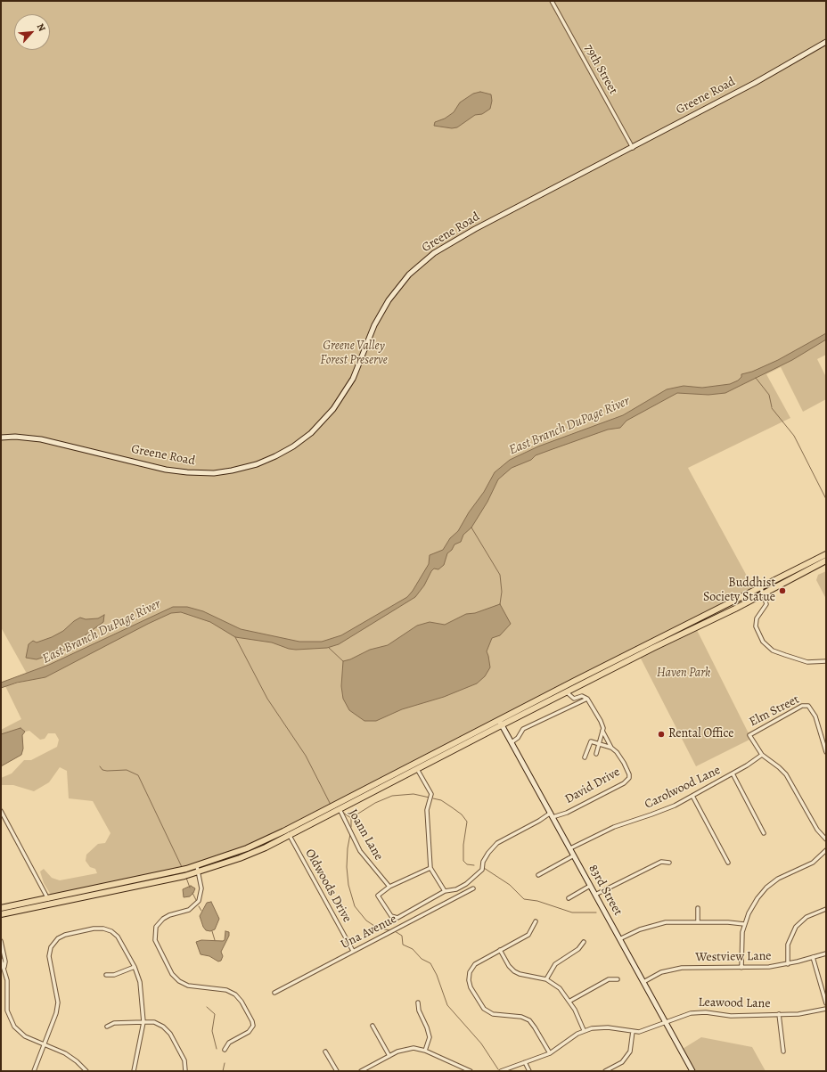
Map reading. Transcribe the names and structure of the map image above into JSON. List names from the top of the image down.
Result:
{
  "streets": {
    "street": [
      "79th Street",
      "Greene Road",
      "Elm Street",
      "David Drive",
      "Carolwood Lane",
      "Joann Lane",
      "Oldwoods Drive",
      "83rd Street",
      "Una Avenue",
      "Westview Lane",
      "Leawood Lane"
    ]
  },
  "crossings": [
    ["79th Street", "Greene Road"],
    ["Elm Street", "Carolwood Lane"],
    ["David Drive", "Joann Lane"],
    ["David Drive", "83rd Street"],
    ["Carolwood Lane", "83rd Street"],
    ["Oldwoods Drive", "Una Avenue"],
    ["83rd Street", "Westview Lane"],
    ["83rd Street", "Leawood Lane"]
  ],
  "water": ["East Branch DuPage River"],
  "parks": ["Greene Valley Forest Preserve", "Haven Park"],
  "places": ["Buddhist Society Statue", "Rental Office"],
  "north": "top right"
}
